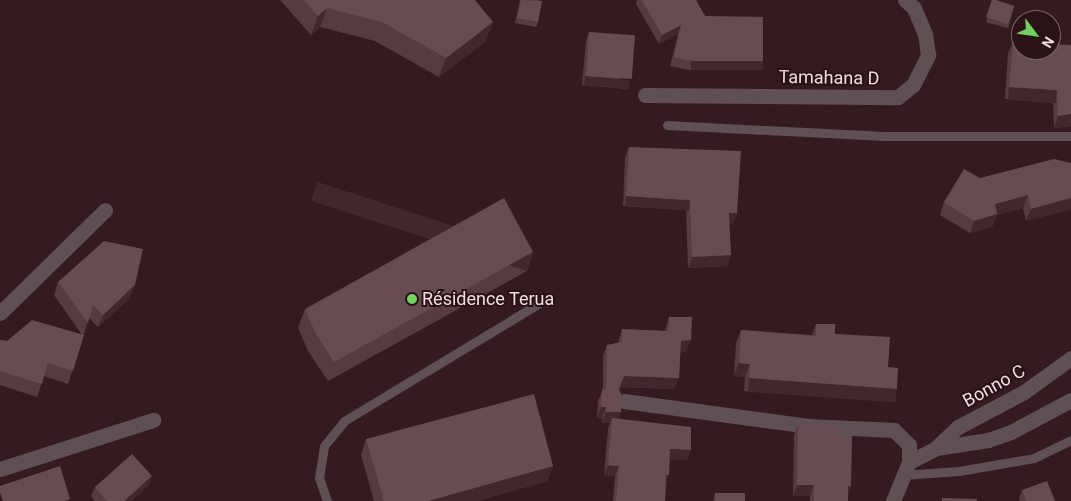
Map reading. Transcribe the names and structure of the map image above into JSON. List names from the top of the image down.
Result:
{
  "streets": {
    "street": ["Tamahana D", "Bonno C"]
  },
  "places": ["Résidence Terua"],
  "north": "bottom right"
}
